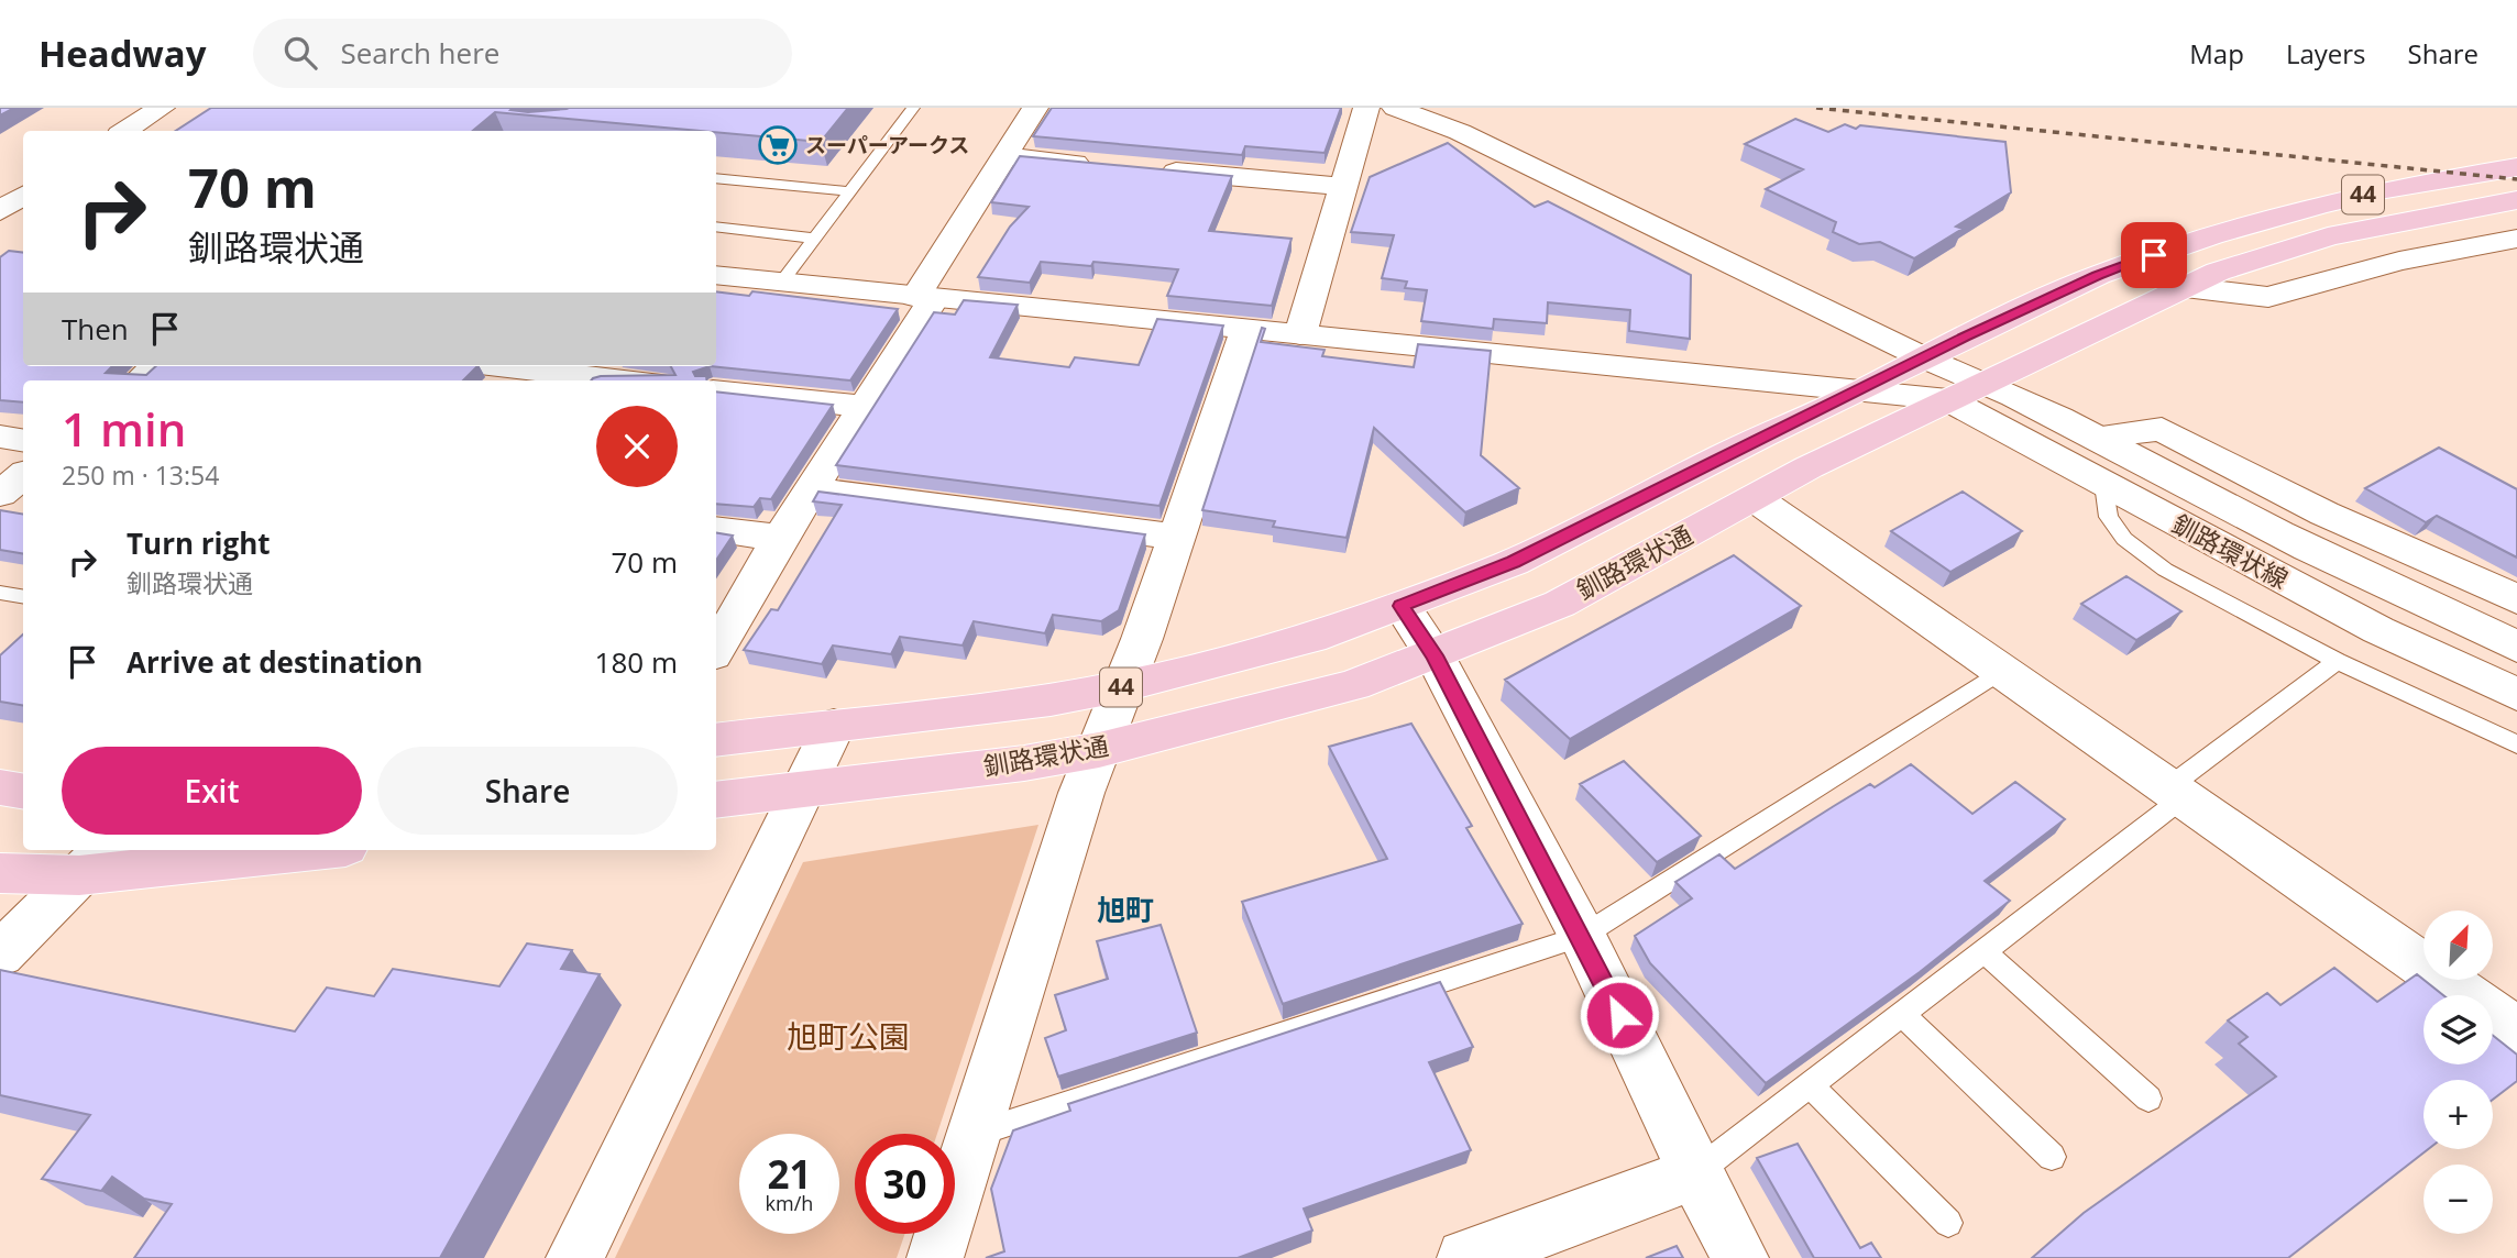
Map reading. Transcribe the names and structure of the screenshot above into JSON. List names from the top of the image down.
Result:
{
  "streets": {
    "highway": ["44", "釧路環状通"],
    "street": ["釧路環状線"]
  },
  "crossings": [
    ["44", "釧路環状線"],
    ["釧路環状線", "釧路環状通"]
  ],
  "districts": ["旭町"],
  "parks": ["旭町公園"],
  "places": {
    "supermarket": ["スーパーアークス"]
  },
  "north": "top right",
  "page": {
    "header": "Headway",
    "search": "Search here",
    "nav": ["Map", "Layers", "Share"],
    "turn": ["70 m", "釧路環状通"],
    "then": "Then",
    "heading": ["1 min", "250 m · 13:54"],
    "list": [
      {
        "name": "Turn right",
        "note": "釧路環状通",
        "value": "70 m"
      },
      {
        "name": "Arrive at destination",
        "value": "180 m"
      }
    ],
    "buttons": ["Exit", "Share"],
    "map_buttons": ["+", "−"],
    "speed": "21 km/h",
    "limit": "30"
  }
}
